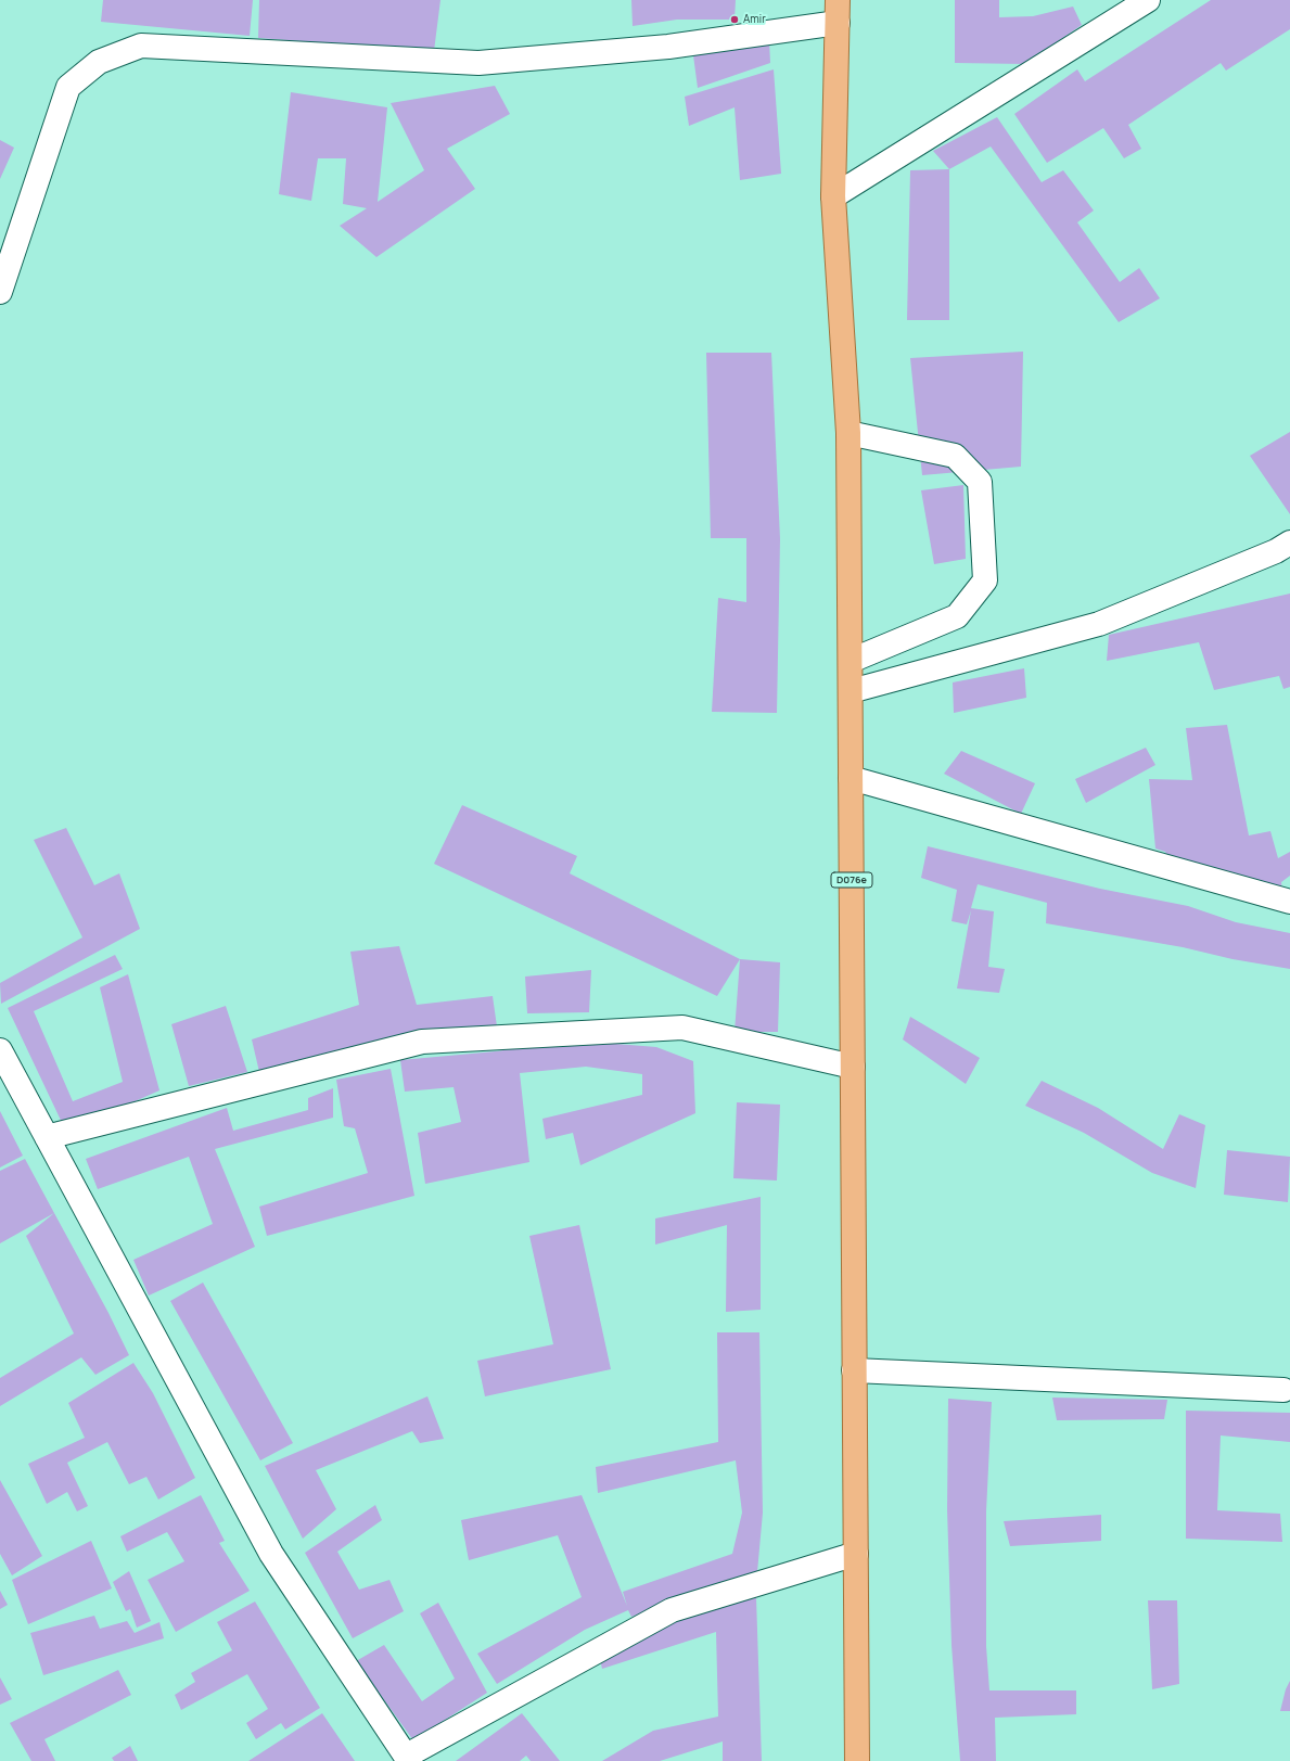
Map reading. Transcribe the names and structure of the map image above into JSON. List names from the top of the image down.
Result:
{
  "streets": {
    "main road": ["D076e"]
  },
  "places": ["Amir"]
}
